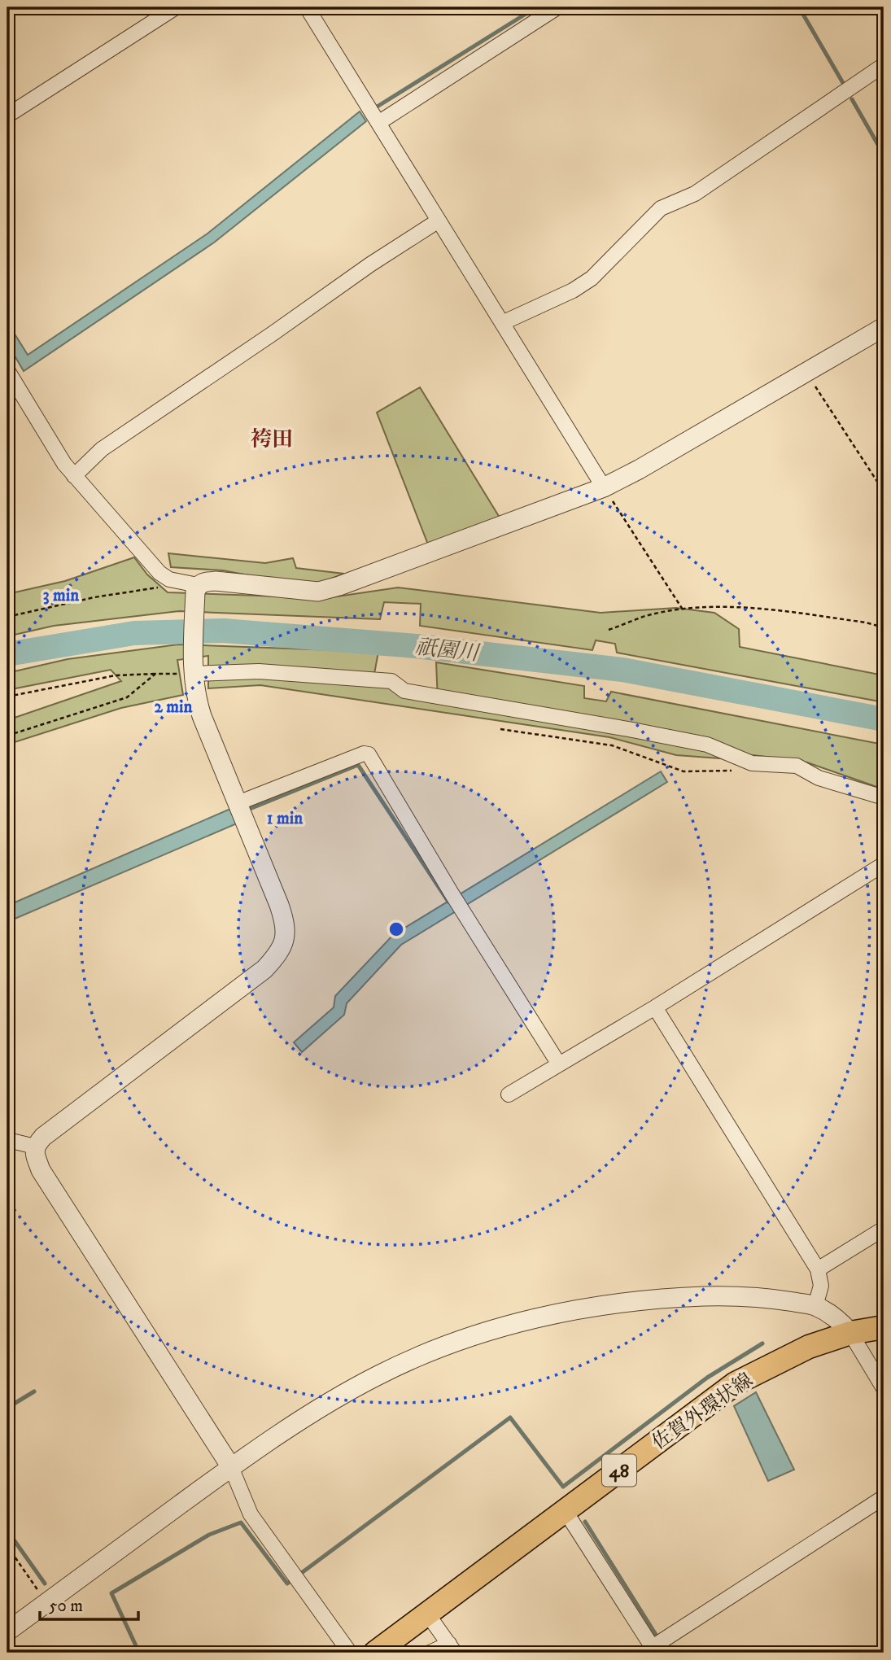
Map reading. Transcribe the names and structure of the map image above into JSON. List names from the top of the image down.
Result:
{
  "streets": {
    "main road": ["佐賀外環状線", "48"]
  },
  "districts": ["袴田"],
  "water": ["祇園川"],
  "scale_bar": "50 m",
  "rings": ["3 min", "2 min", "1 min"]
}
